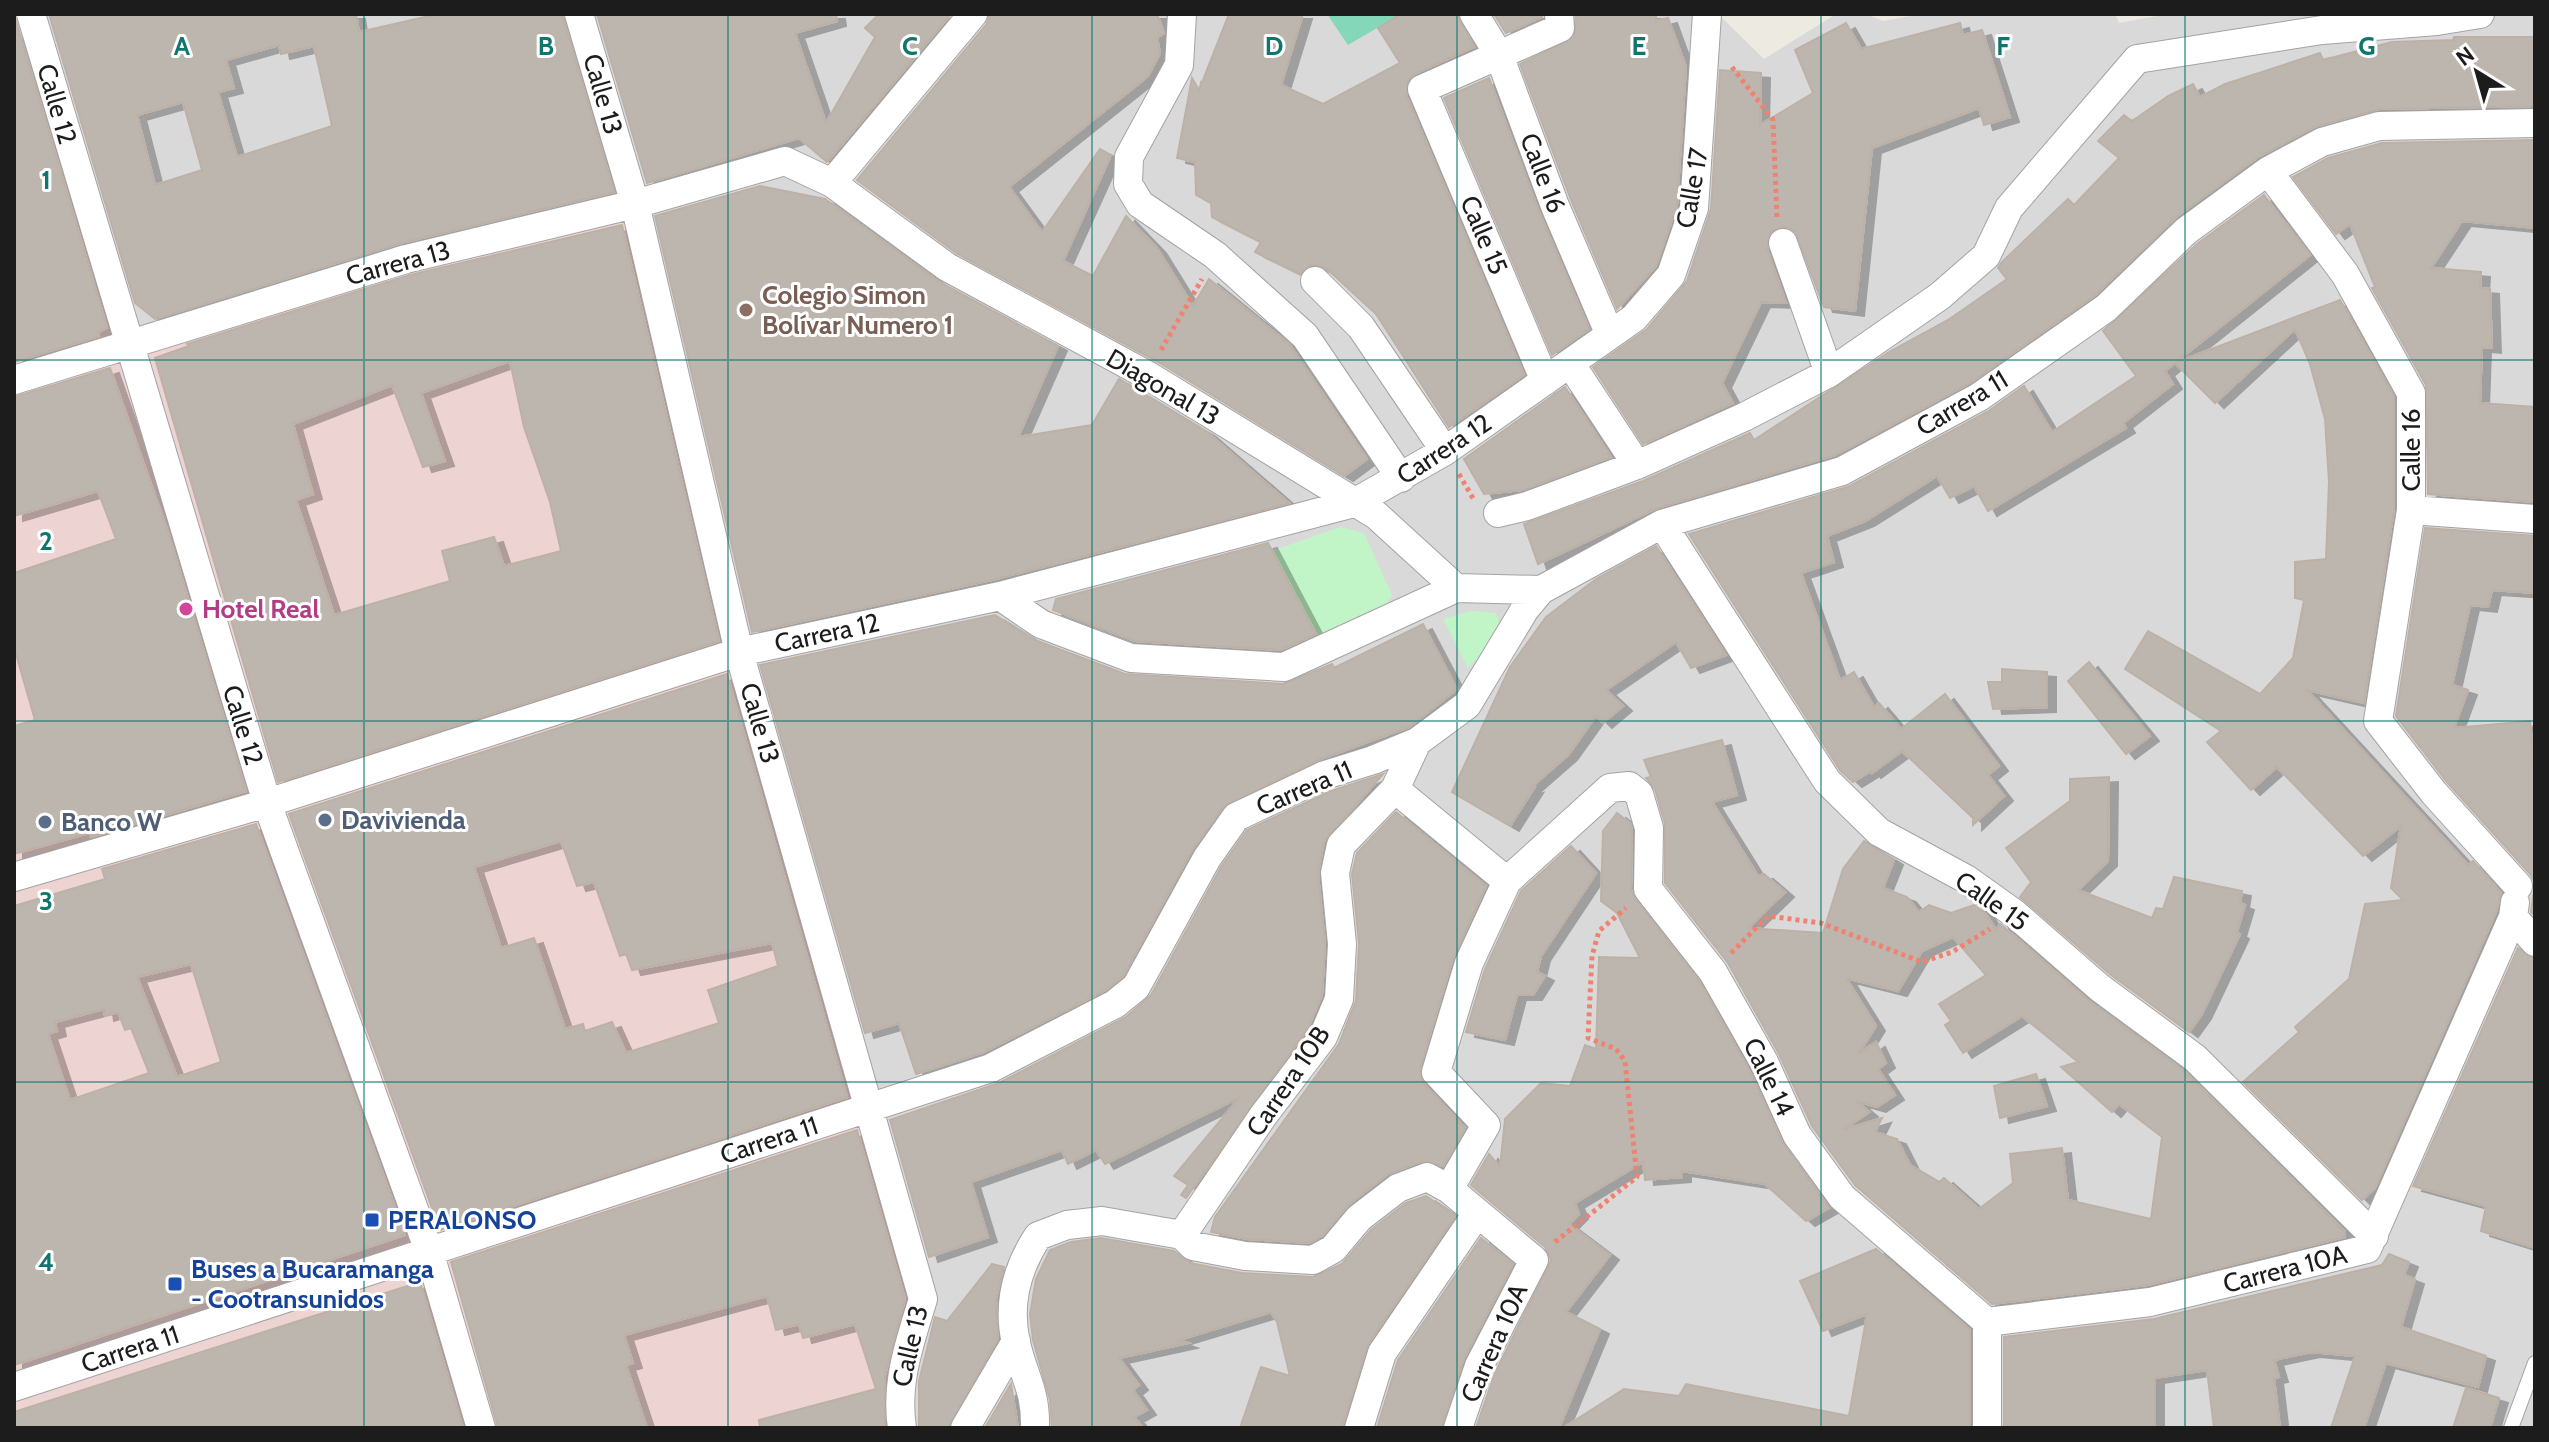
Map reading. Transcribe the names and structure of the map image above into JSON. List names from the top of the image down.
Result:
{
  "streets": {
    "street": [
      "Calle 13",
      "Calle 12",
      "Calle 16",
      "Calle 17",
      "Calle 15",
      "Carrera 13",
      "Diagonal 13",
      "Carrera 11",
      "Carrera 12",
      "Calle 14",
      "Carrera 10B",
      "Carrera 10A"
    ]
  },
  "crossings": [
    ["Calle 13", "Carrera 13"],
    ["Calle 13", "Carrera 11"],
    ["Calle 13", "Carrera 12"],
    ["Calle 12", "Carrera 13"],
    ["Calle 12", "Carrera 11"],
    ["Calle 12", "Carrera 12"],
    ["Calle 16", "Calle 17"],
    ["Calle 16", "Calle 15"],
    ["Calle 16", "Carrera 11"],
    ["Calle 16", "Carrera 12"],
    ["Calle 16", "Carrera 10A"],
    ["Calle 17", "Carrera 12"],
    ["Calle 15", "Carrera 11"],
    ["Calle 15", "Carrera 12"],
    ["Calle 15", "Carrera 10A"],
    ["Carrera 13", "Diagonal 13"],
    ["Diagonal 13", "Carrera 12"],
    ["Carrera 11", "Carrera 10B"],
    ["Calle 14", "Carrera 10A"]
  ],
  "places": {
    "other": [
      "Colegio Simon Bolívar Numero 1",
      "Hotel Real",
      "Davivienda",
      "Banco W"
    ],
    "transit": ["PERALONSO", "Buses a Bucaramanga - Cootransunidos"]
  },
  "north": "top left",
  "grid": {
    "columns": [
      "A",
      "B",
      "C",
      "D",
      "E",
      "F",
      "G"
    ],
    "rows": [
      "1",
      "2",
      "3",
      "4"
    ]
  }
}
